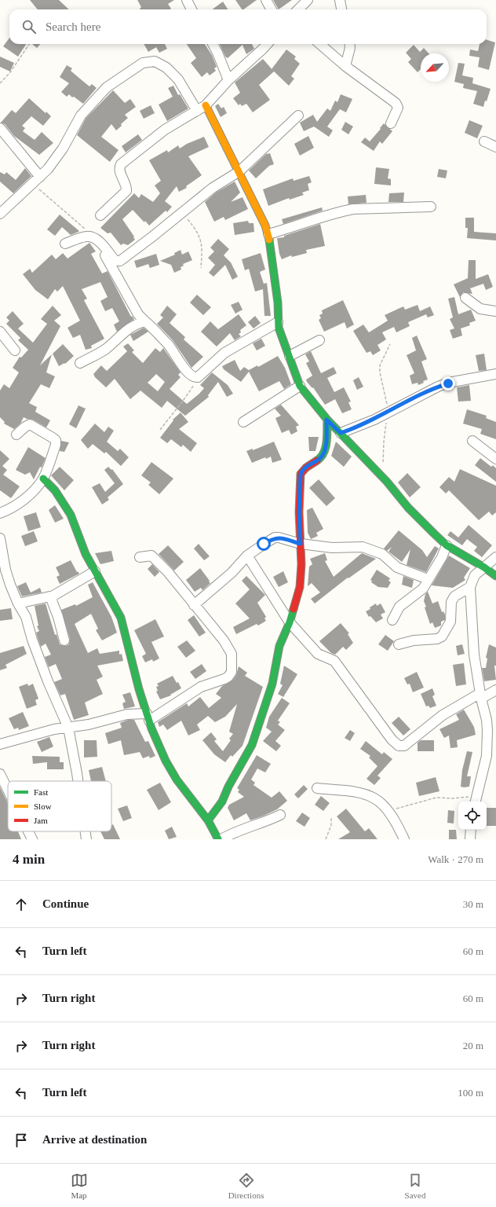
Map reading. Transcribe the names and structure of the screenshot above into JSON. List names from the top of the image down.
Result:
{
  "legend": ["Fast", "Slow", "Jam"],
  "north": "bottom left",
  "page": {
    "search": "Search here",
    "heading": ["4 min", "Walk · 270 m"],
    "list": [
      ["Continue", "30 m"],
      ["Turn left", "60 m"],
      ["Turn right", "60 m"],
      ["Turn right", "20 m"],
      ["Turn left", "100 m"],
      "Arrive at destination"
    ],
    "nav": ["Map", "Directions", "Saved"]
  }
}
